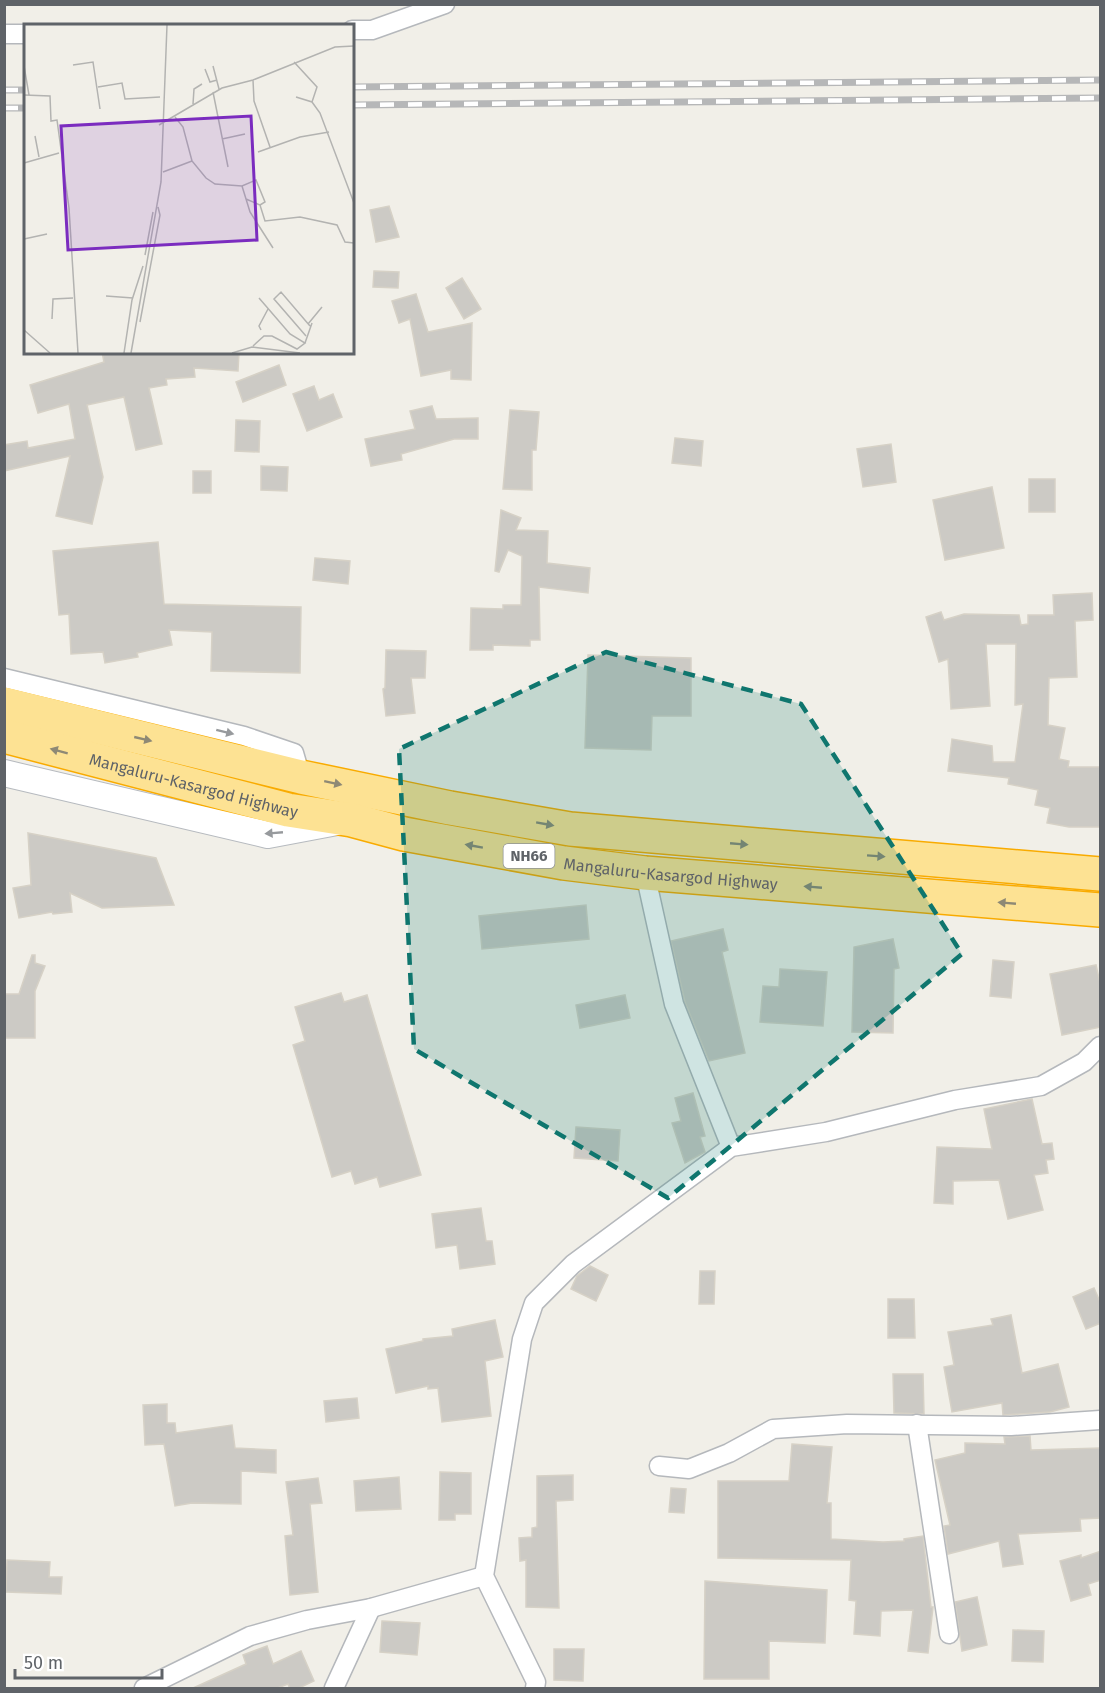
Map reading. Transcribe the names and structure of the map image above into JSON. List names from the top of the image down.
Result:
{
  "streets": {
    "highway": ["Mangaluru-Kasargod Highway", "NH66"]
  },
  "scale_bar": "50 m"
}
